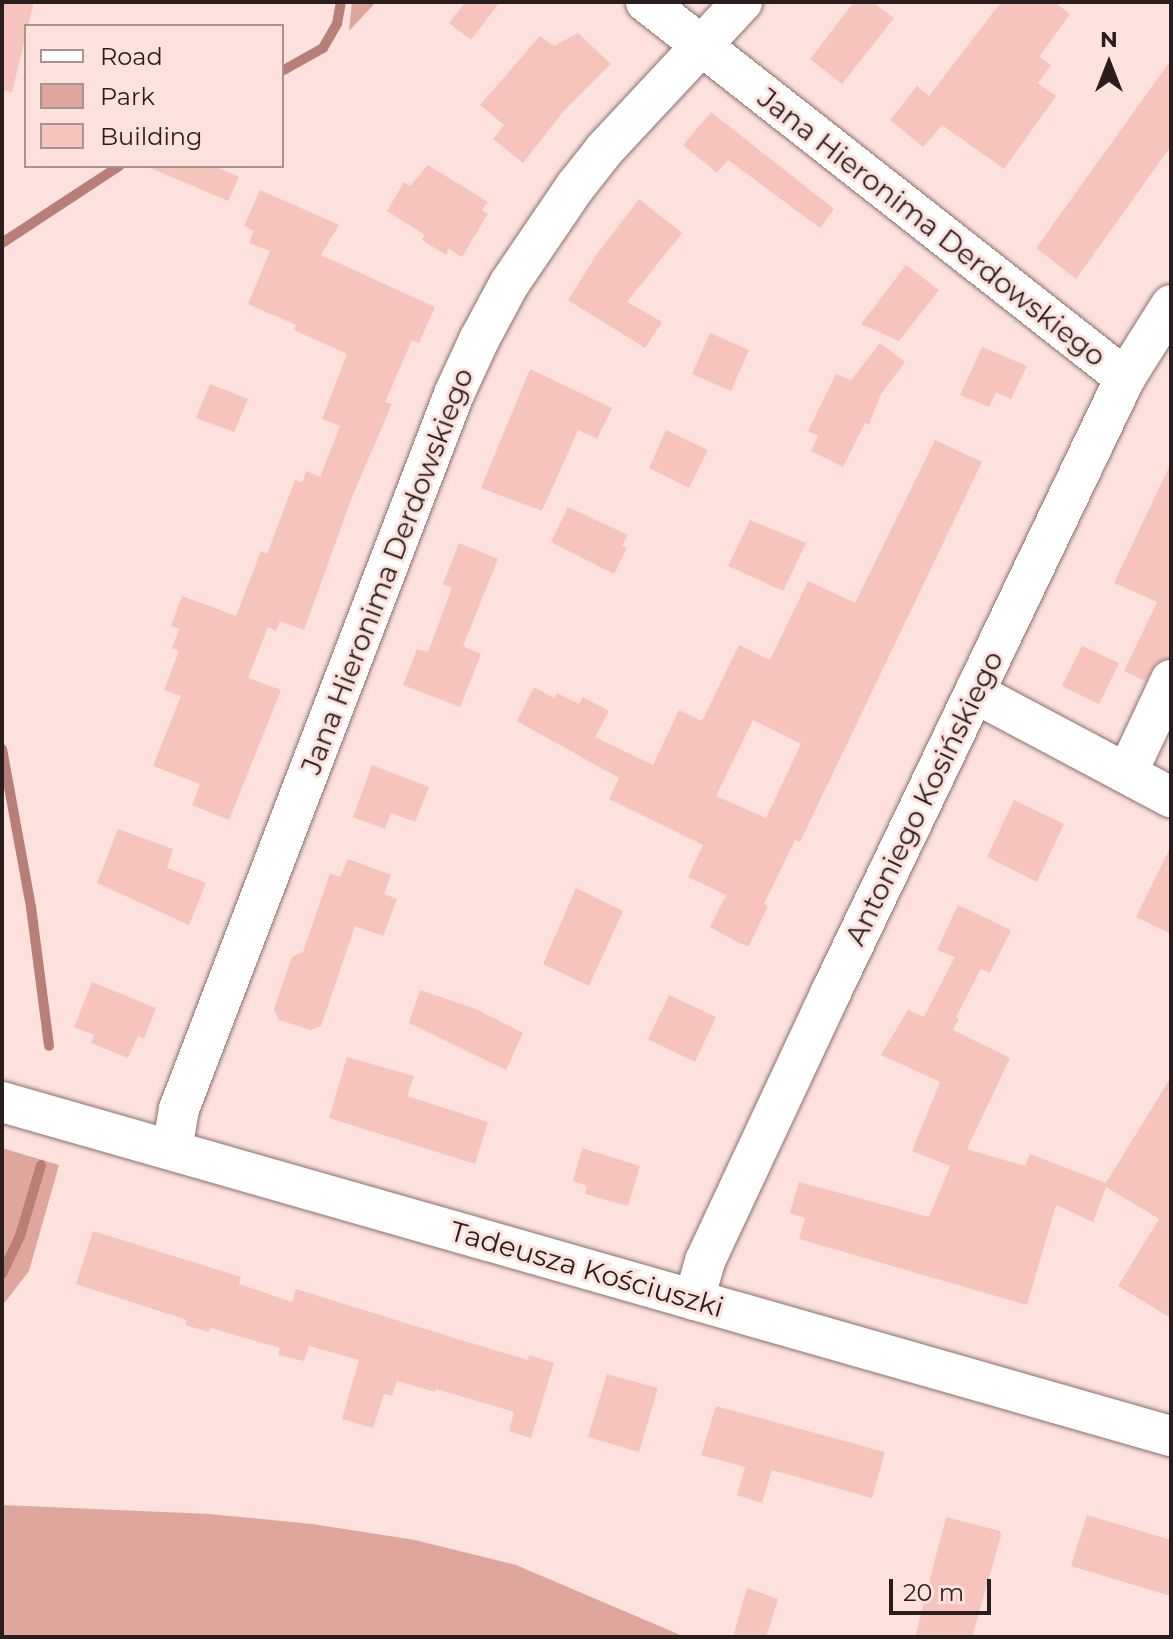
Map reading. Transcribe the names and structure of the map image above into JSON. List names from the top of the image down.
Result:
{
  "streets": {
    "street": ["Jana Hieronima Derdowskiego", "Antoniego Kosińskiego", "Tadeusza Kościuszki"]
  },
  "crossings": [
    ["Jana Hieronima Derdowskiego", "Antoniego Kosińskiego"],
    ["Jana Hieronima Derdowskiego", "Tadeusza Kościuszki"],
    ["Antoniego Kosińskiego", "Tadeusza Kościuszki"]
  ],
  "legend": ["Road", "Park", "Building"],
  "scale_bar": "20 m",
  "north": "top"
}
